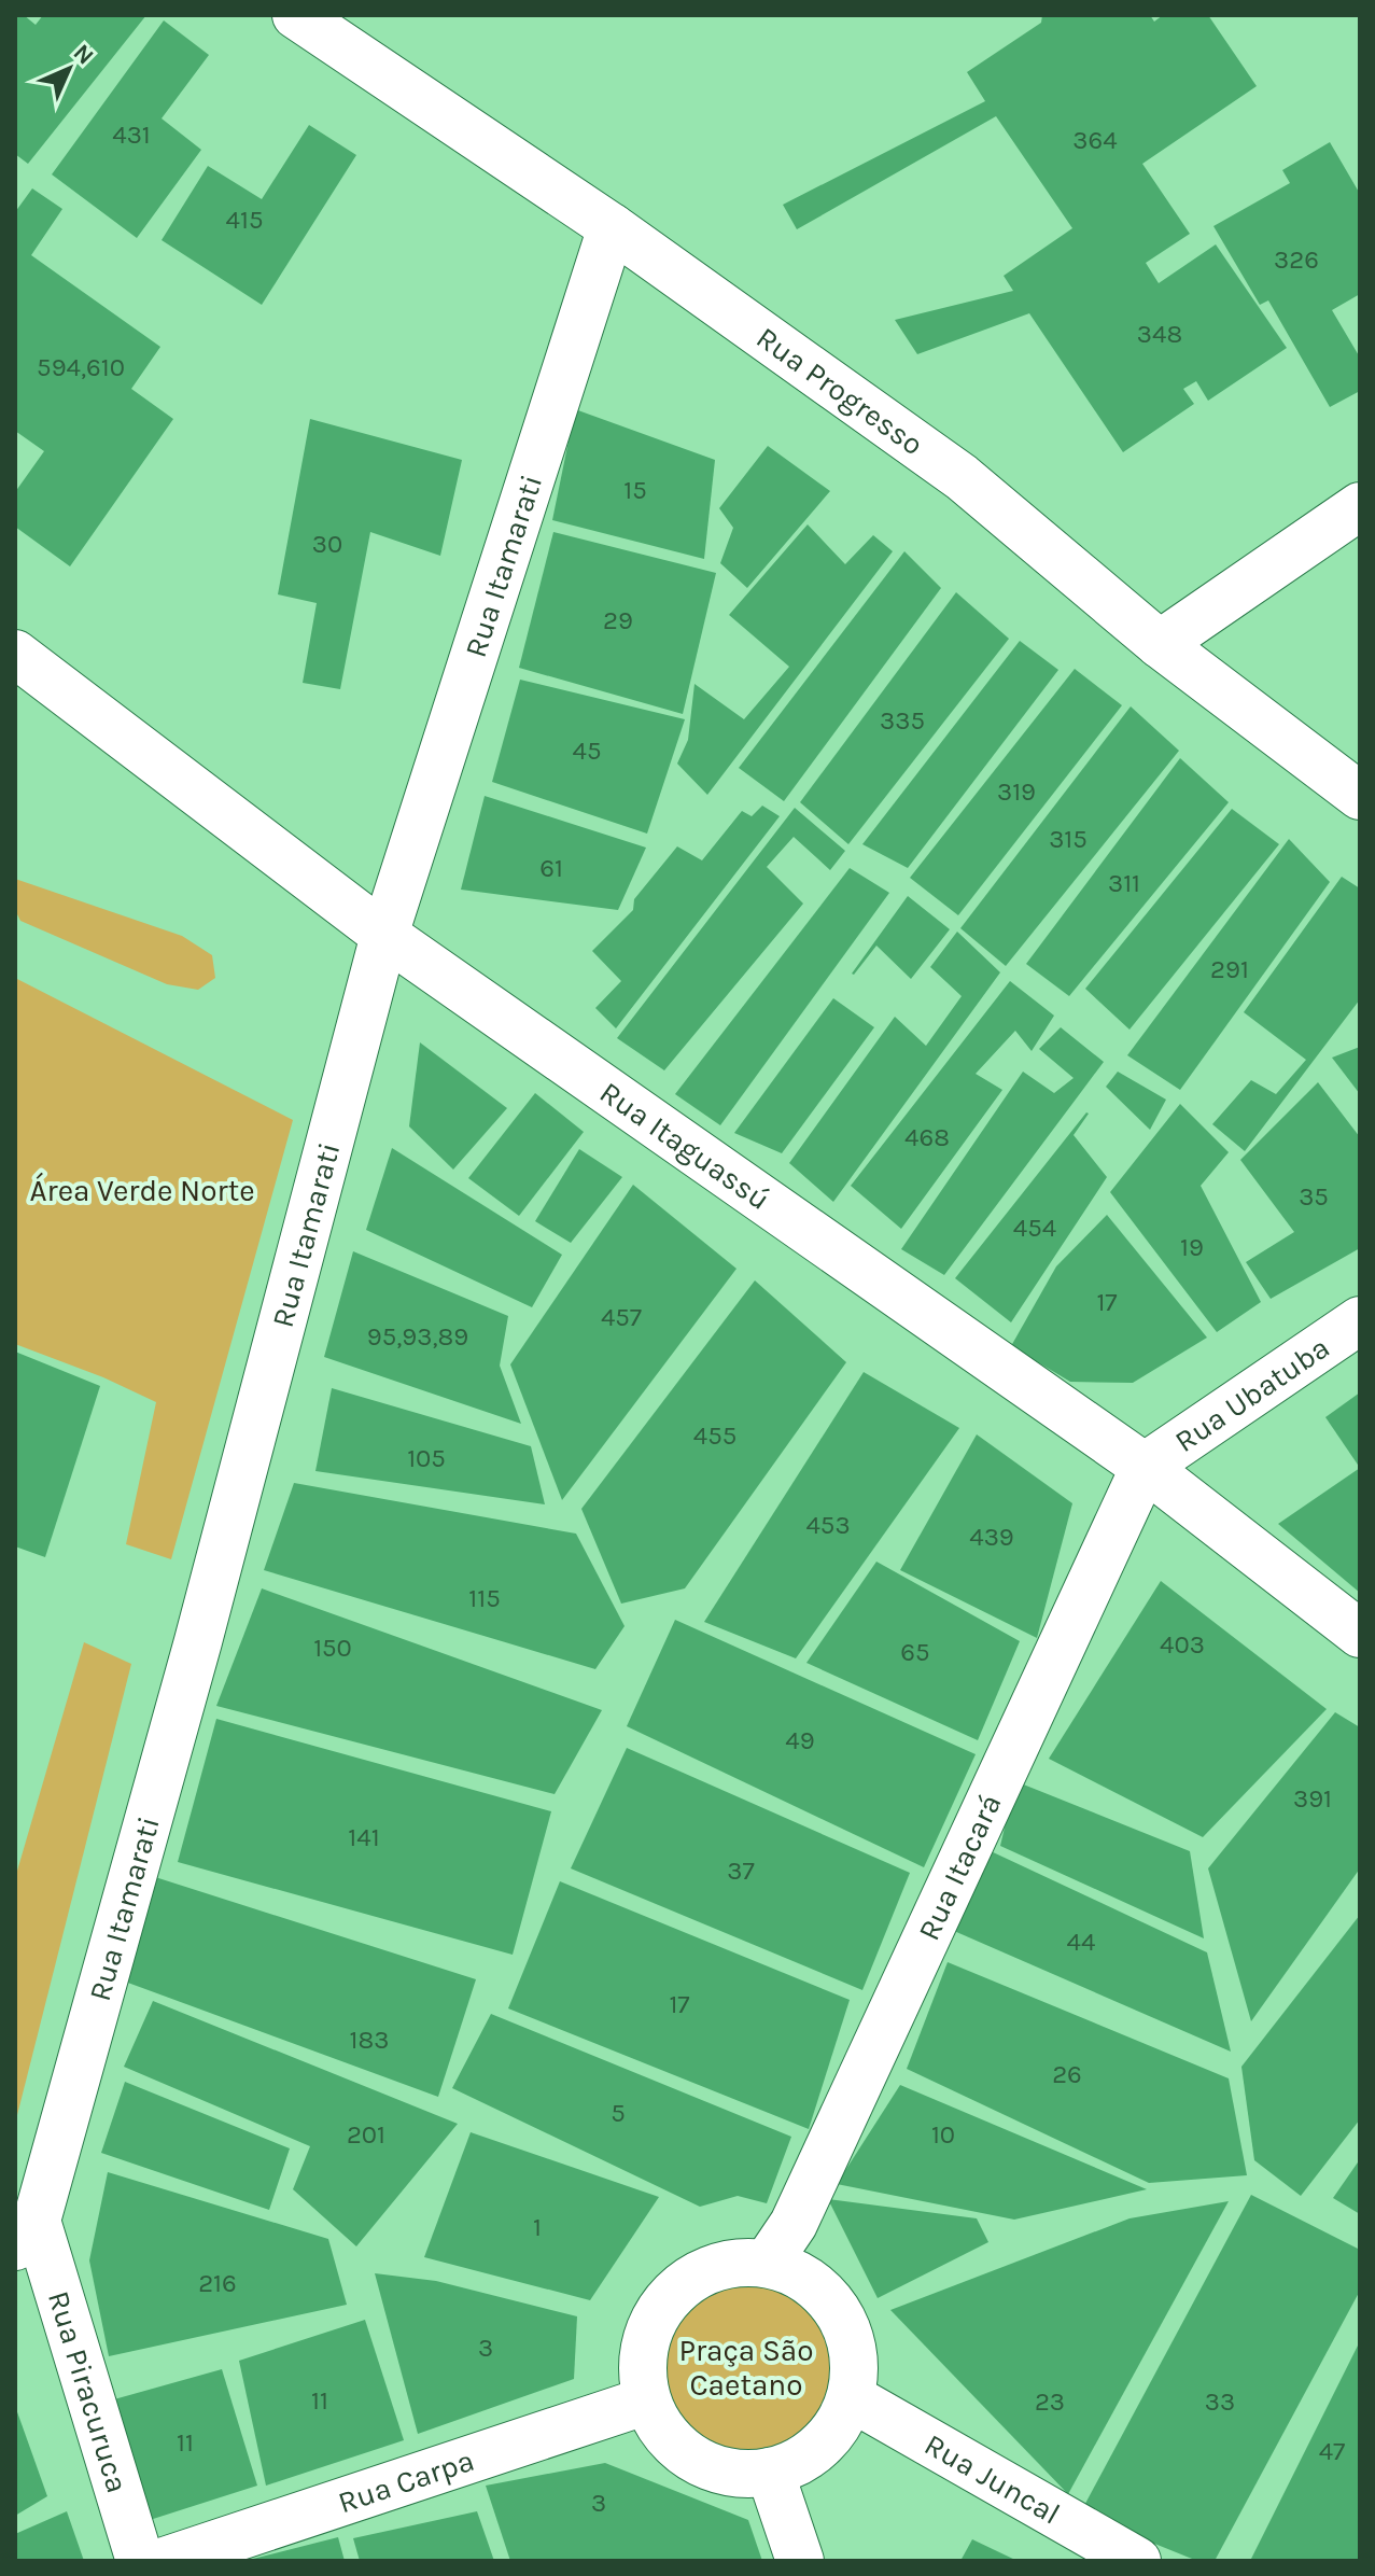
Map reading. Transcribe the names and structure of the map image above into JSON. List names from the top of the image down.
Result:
{
  "streets": {
    "street": [
      "Rua Progresso",
      "Rua Itamarati",
      "Rua Itaguassú",
      "Rua Ubatuba",
      "Rua Itacará",
      "Rua Piracuruca",
      "Rua Juncal",
      "Rua Carpa"
    ]
  },
  "crossings": [
    ["Rua Progresso", "Rua Itamarati"],
    ["Rua Itamarati", "Rua Itaguassú"],
    ["Rua Itamarati", "Rua Piracuruca"],
    ["Rua Itaguassú", "Rua Ubatuba"],
    ["Rua Itaguassú", "Rua Itacará"],
    ["Rua Ubatuba", "Rua Itacará"],
    ["Rua Itacará", "Rua Juncal"],
    ["Rua Itacará", "Rua Carpa"],
    ["Rua Juncal", "Rua Carpa"]
  ],
  "parks": ["Área Verde Norte", "Praça São Caetano"],
  "house_numbers": [
    "431",
    "364",
    "415",
    "326",
    "348",
    "594,610",
    "15",
    "30",
    "29",
    "335",
    "45",
    "319",
    "315",
    "61",
    "311",
    "291",
    "468",
    "35",
    "454",
    "19",
    "17",
    "457",
    "95,93,89",
    "455",
    "105",
    "453",
    "439",
    "115",
    "403",
    "150",
    "65",
    "49",
    "391",
    "141",
    "37",
    "44",
    "17",
    "183",
    "26",
    "5",
    "201",
    "10",
    "1",
    "216",
    "3",
    "11",
    "23",
    "33",
    "11",
    "47",
    "3"
  ],
  "north": "top right"
}
